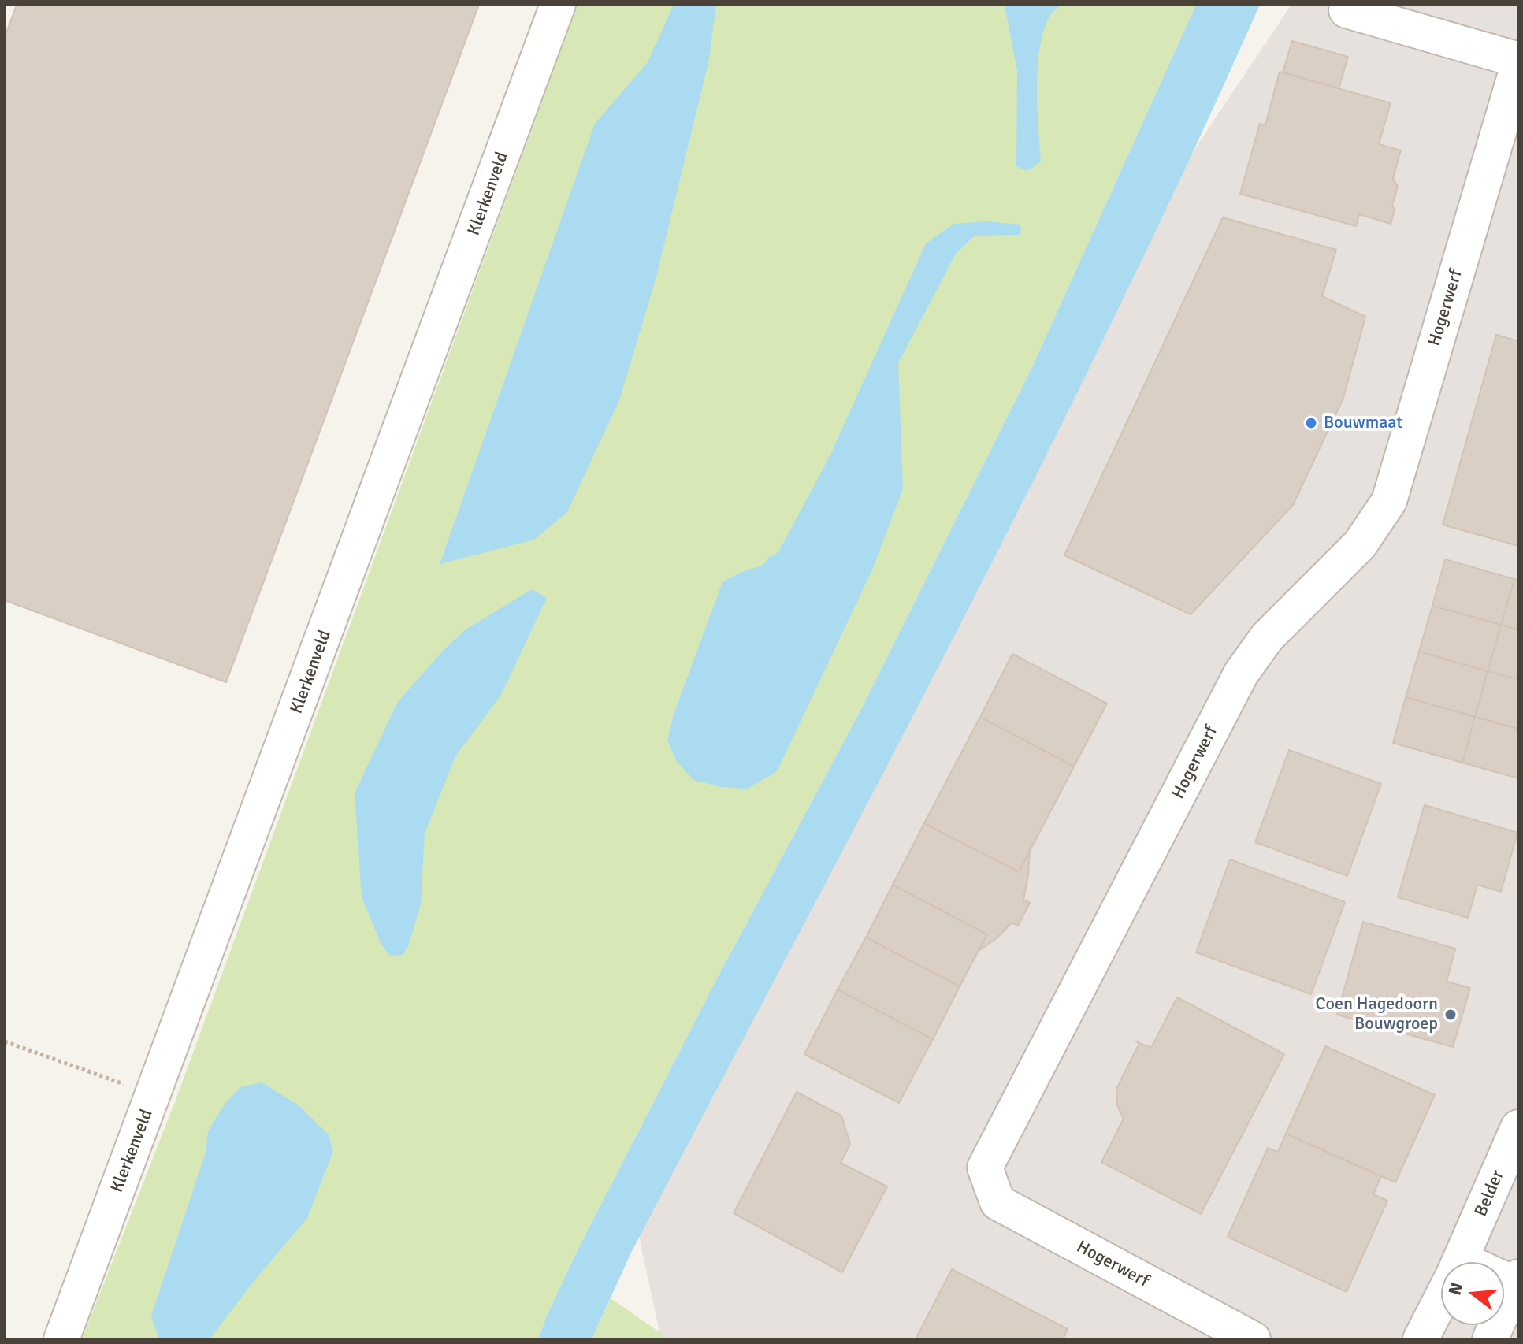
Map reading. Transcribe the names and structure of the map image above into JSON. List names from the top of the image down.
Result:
{
  "streets": {
    "street": ["Klerkenveld", "Hogerwerf", "Belder"]
  },
  "places": ["Bouwmaat", "Coen Hagedoorn Bouwgroep"],
  "north": "left"
}
